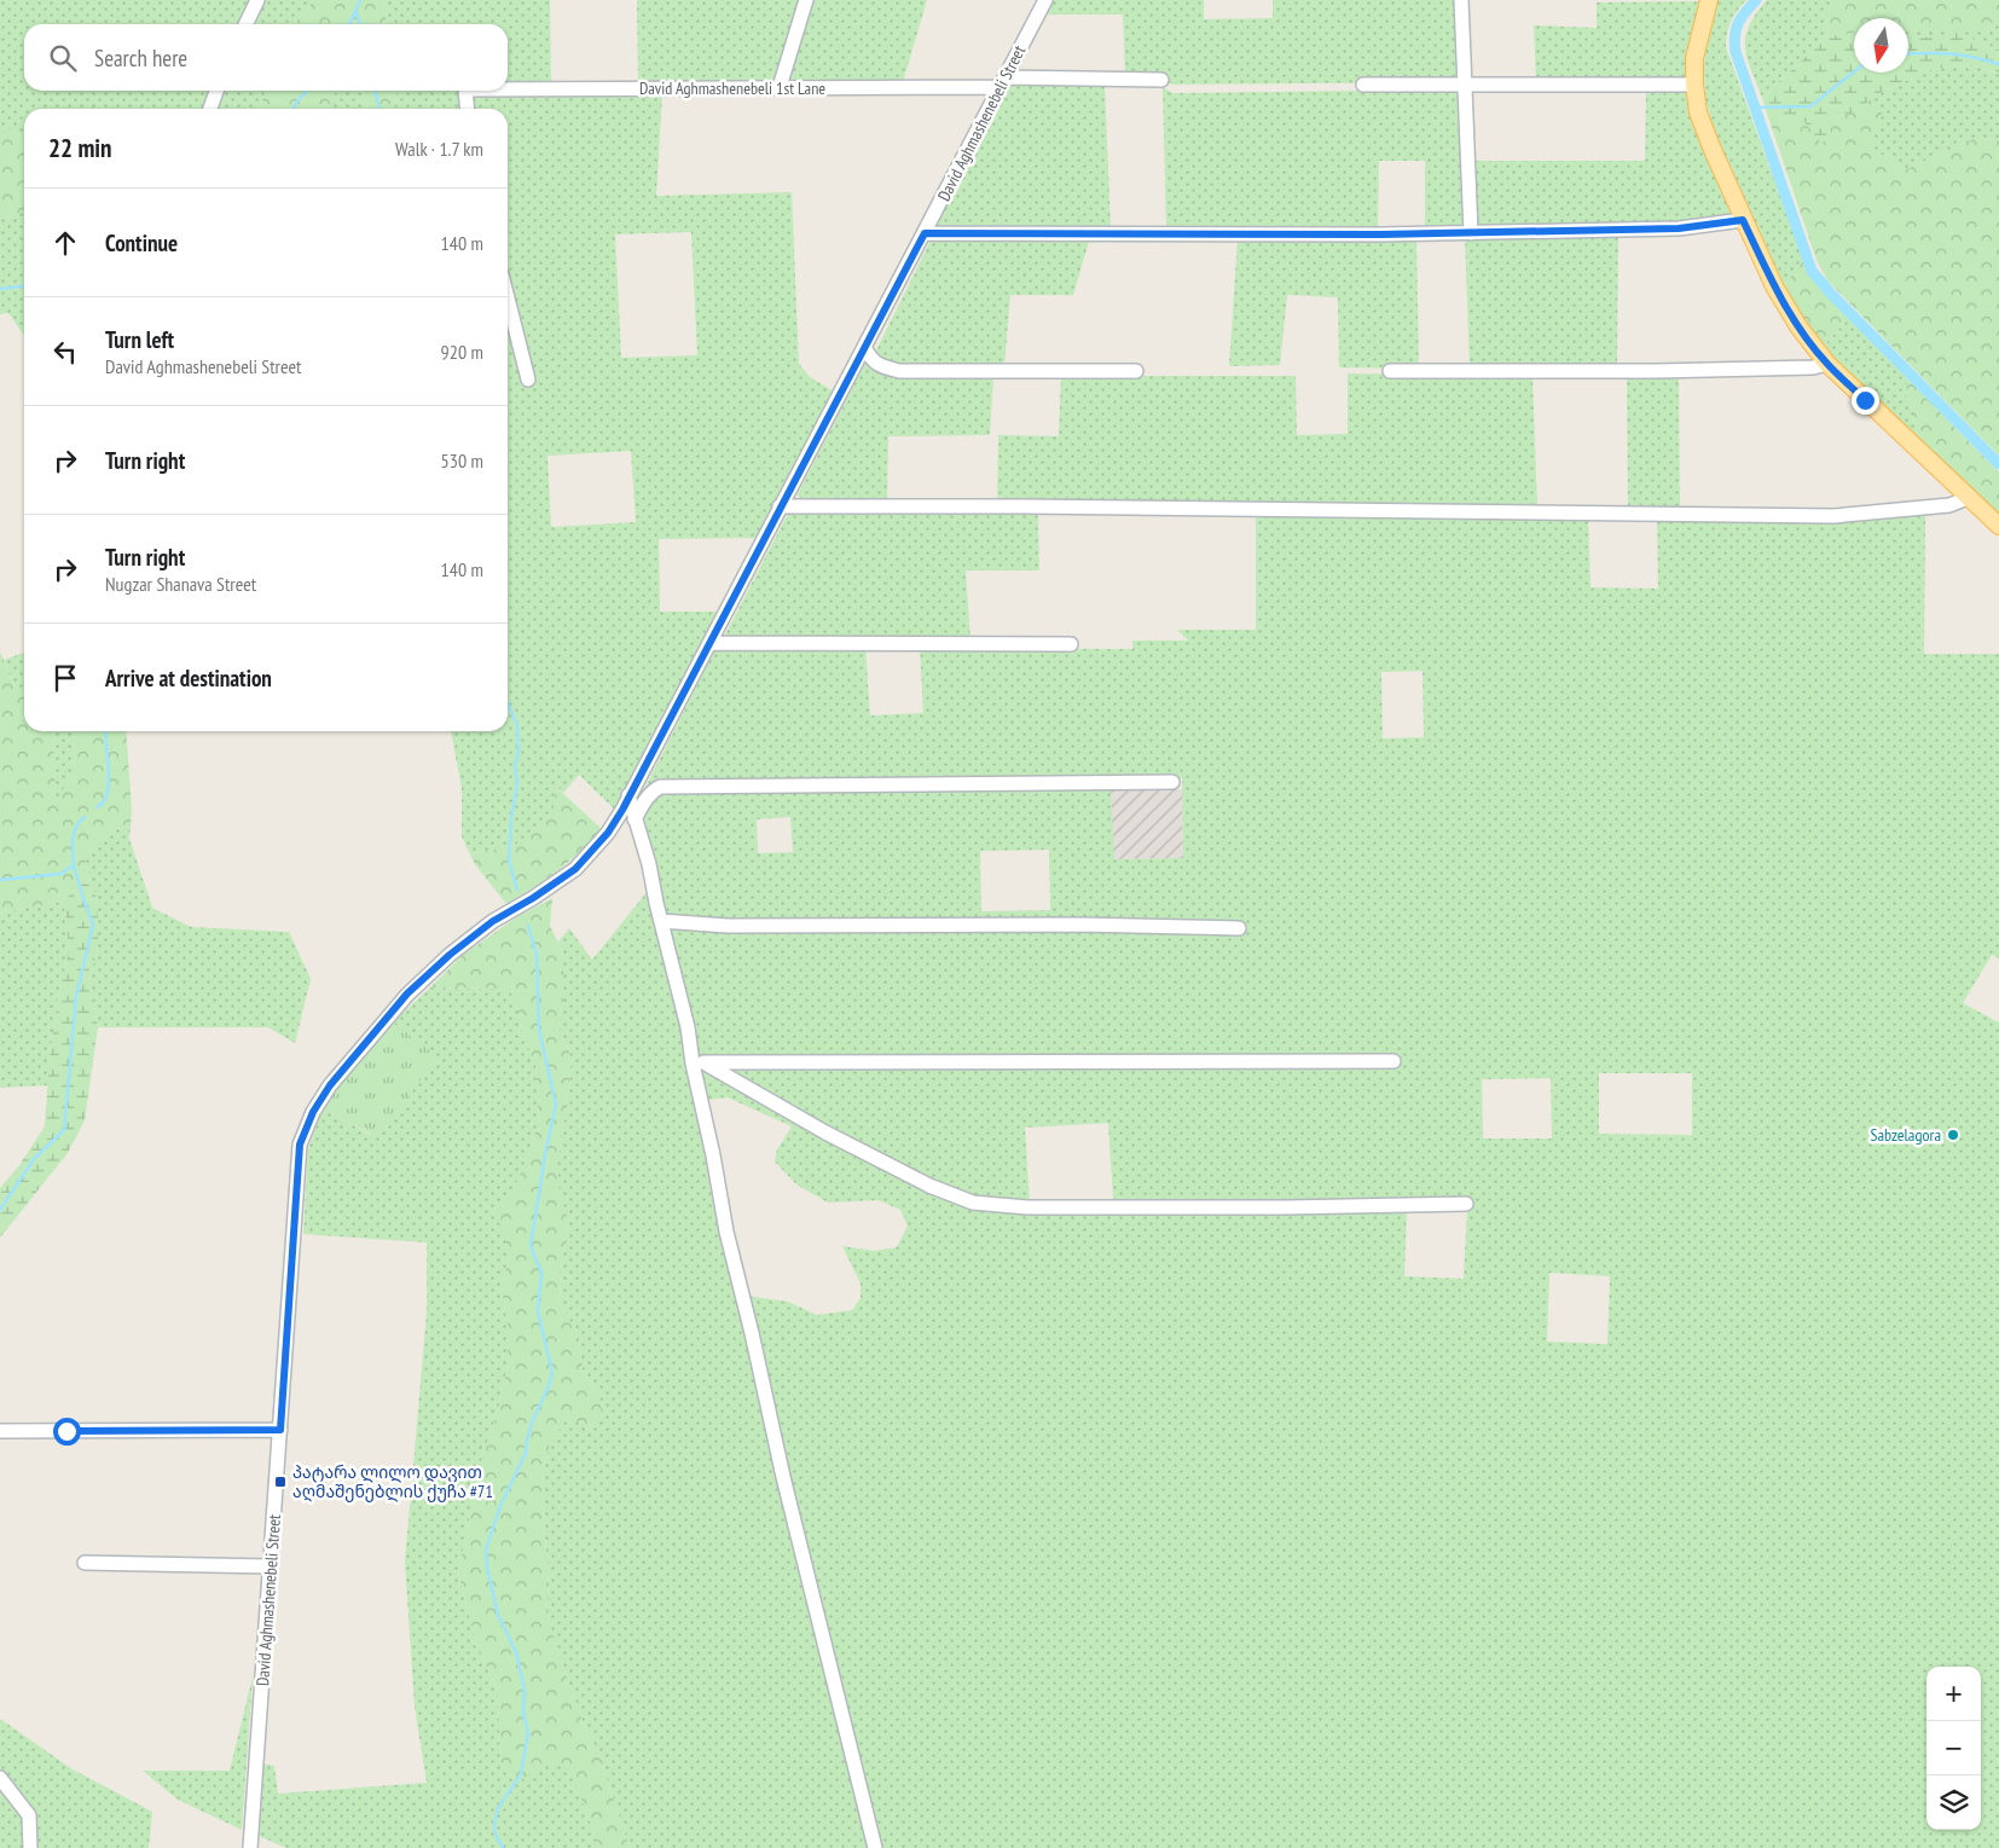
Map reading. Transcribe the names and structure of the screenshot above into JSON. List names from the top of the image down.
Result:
{
  "streets": {
    "street": ["David Aghmashenebeli 1st Lane", "David Aghmashenebeli Street"]
  },
  "crossings": [
    ["David Aghmashenebeli 1st Lane", "David Aghmashenebeli Street"]
  ],
  "places": {
    "other": ["Sabzelagora"],
    "transit": ["პატარა ლილო დავით აღმაშენებლის ქუჩა #71"]
  },
  "north": "bottom",
  "page": {
    "search": "Search here",
    "heading": ["22 min", "Walk · 1.7 km"],
    "list": [
      ["Continue", "140 m"],
      ["Turn left", "David Aghmashenebeli Street", "920 m"],
      ["Turn right", "530 m"],
      ["Turn right", "Nugzar Shanava Street", "140 m"],
      "Arrive at destination"
    ],
    "map_buttons": ["+", "−"]
  }
}
